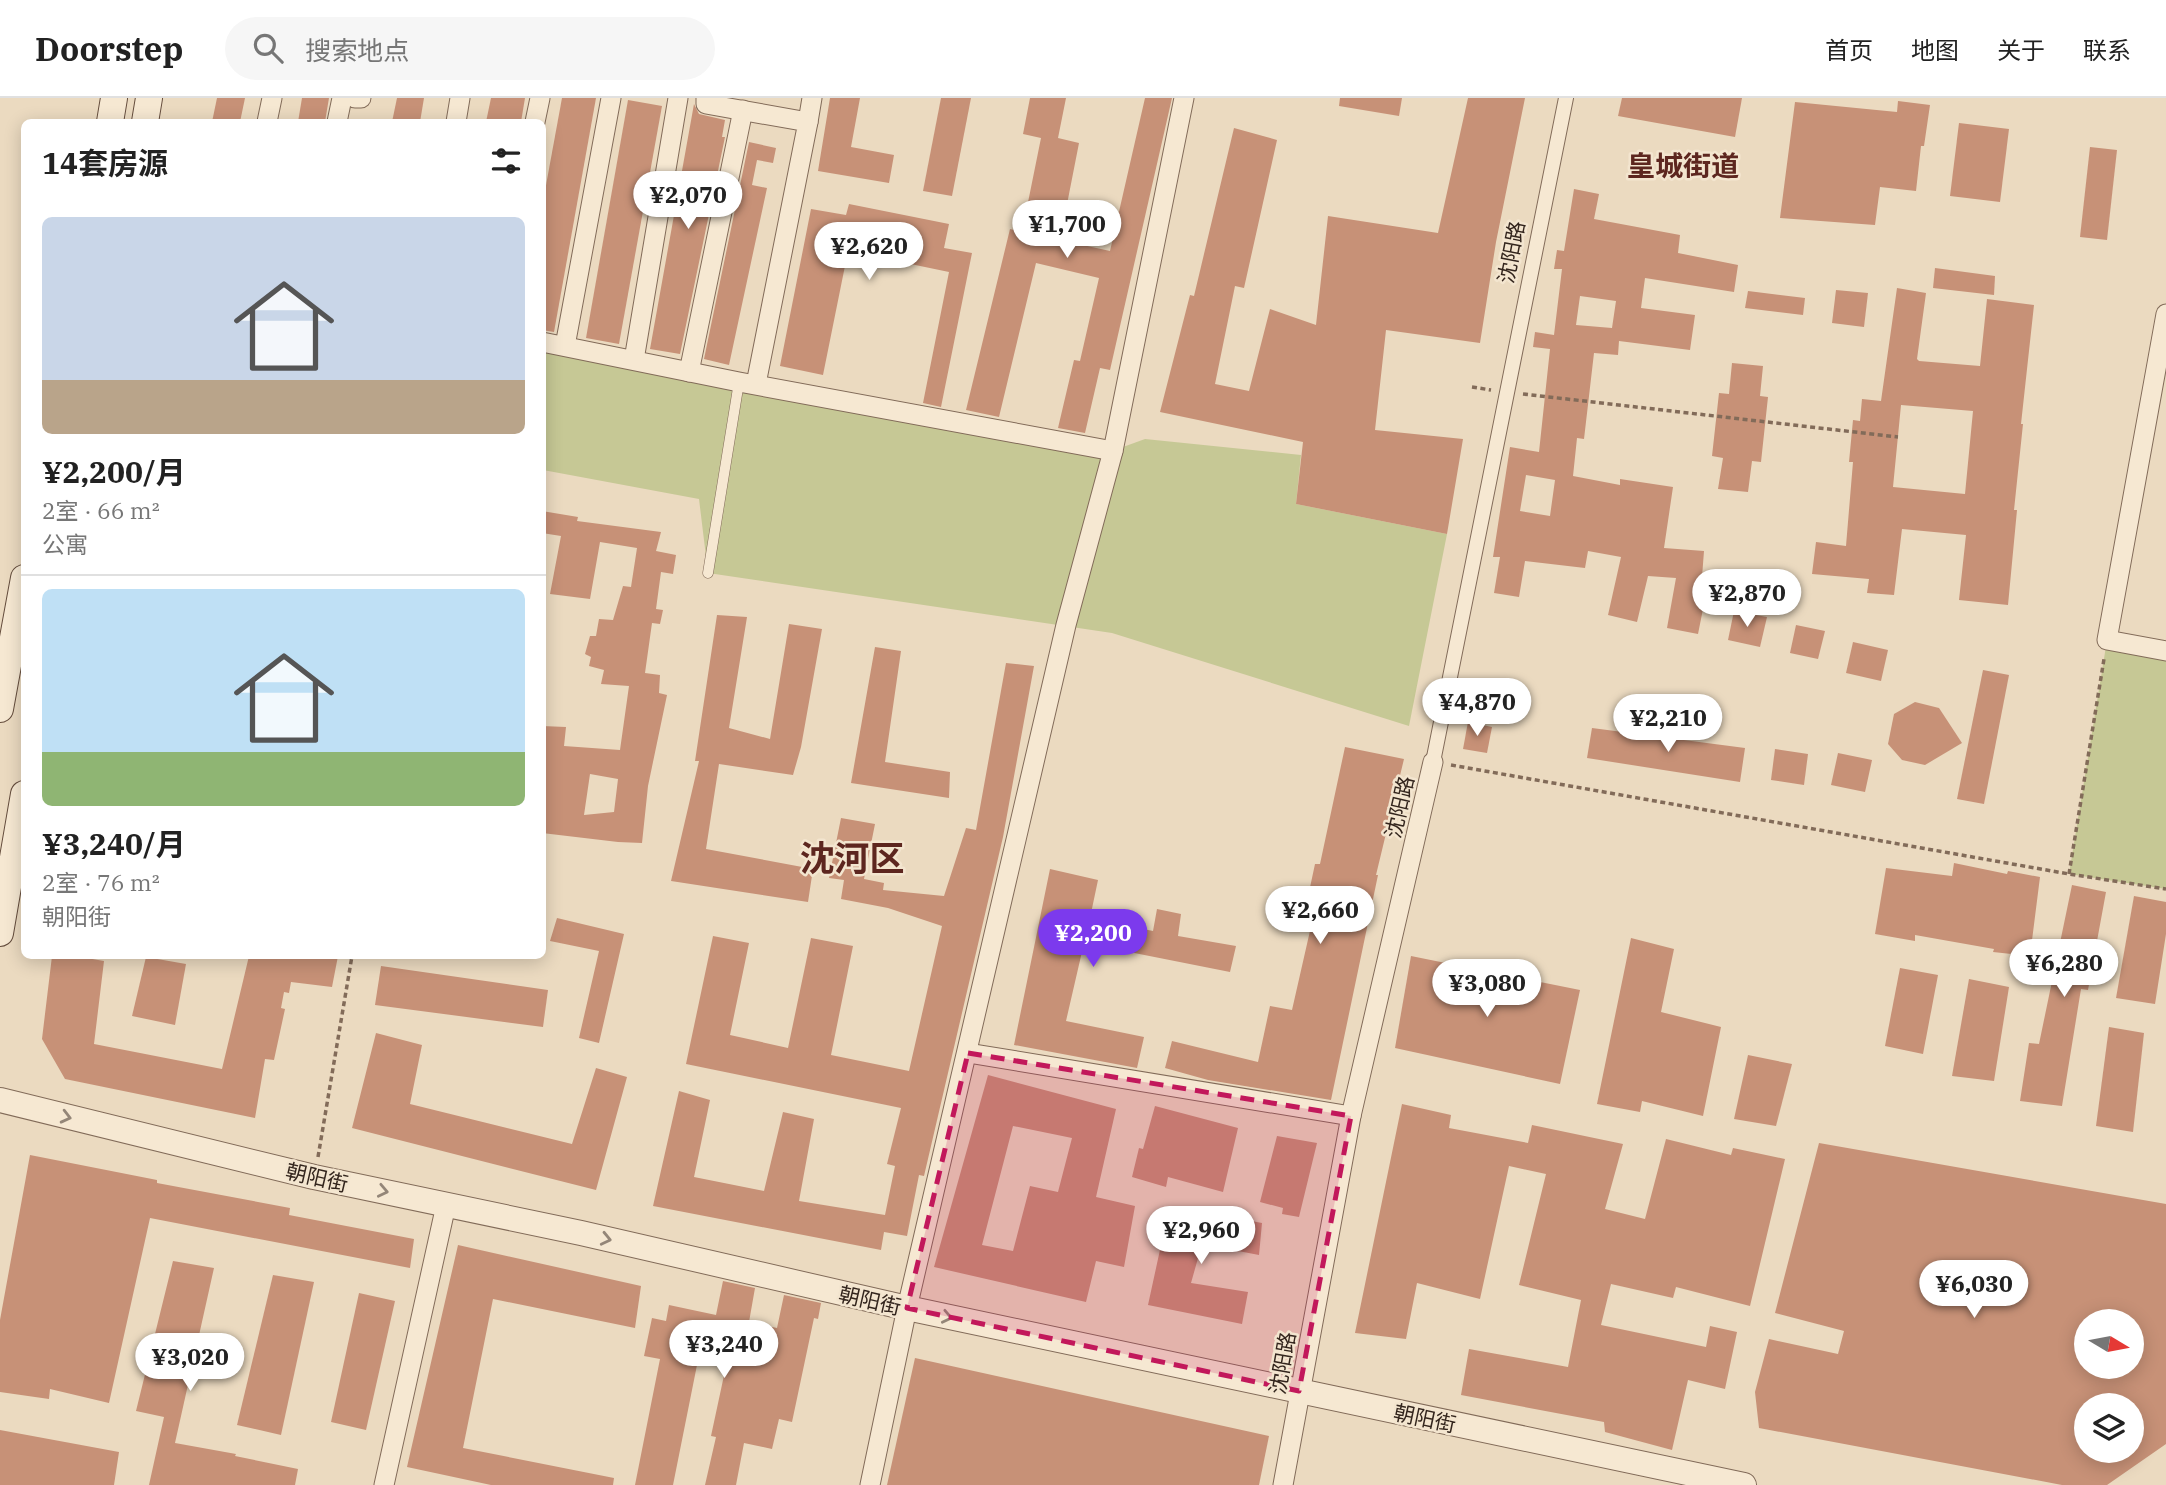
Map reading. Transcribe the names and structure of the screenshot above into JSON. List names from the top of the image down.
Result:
{
  "streets": {
    "street": ["沈阳路", "朝阳街"]
  },
  "crossings": [
    ["沈阳路", "朝阳街"]
  ],
  "one_way": ["朝阳街"],
  "districts": ["皇城街道", "沈河区"],
  "north": "right",
  "page": {
    "header": "Doorstep",
    "search": "搜索地点",
    "nav": [
      "首页",
      "地图",
      "关于",
      "联系"
    ],
    "heading": "14套房源",
    "price": [
      "¥2,070",
      "¥1,700",
      "¥2,620",
      "¥2,870",
      "¥4,870",
      "¥2,210",
      "¥2,660",
      "¥2,200",
      "¥6,280",
      "¥3,080",
      "¥2,960",
      "¥6,030",
      "¥3,240",
      "¥3,020"
    ],
    "list": [
      {
        "name": "¥2,200/月",
        "note": "2室 · 66 m² · 公寓"
      },
      {
        "name": "¥3,240/月",
        "note": "2室 · 76 m² · 朝阳街"
      }
    ]
  }
}
